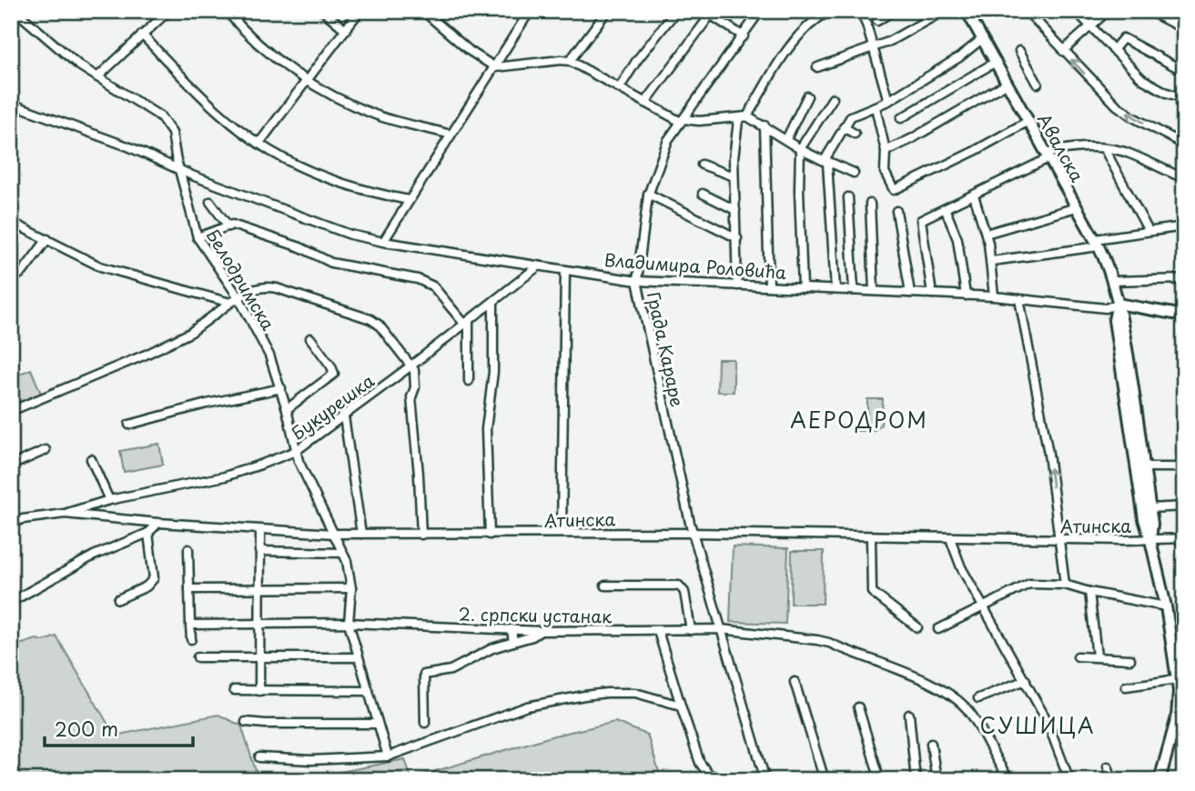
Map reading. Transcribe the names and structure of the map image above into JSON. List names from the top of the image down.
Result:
{
  "streets": {
    "main road": ["Авалска", "Владимира Роловића"],
    "street": [
      "Белодримска",
      "Града Караре",
      "Букурешка",
      "Атинска",
      "2. српски устанак"
    ]
  },
  "crossings": [
    ["Авалска", "Владимира Роловића"],
    ["Авалска", "Атинска"],
    ["Владимира Роловића", "Белодримска"],
    ["Владимира Роловића", "Града Караре"],
    ["Владимира Роловића", "Букурешка"],
    ["Белодримска", "Букурешка"],
    ["Белодримска", "Атинска"],
    ["Белодримска", "2. српски устанак"],
    ["Града Караре", "Атинска"],
    ["Града Караре", "2. српски устанак"],
    ["Букурешка", "Атинска"]
  ],
  "districts": ["АЕРОДРОМ", "СУШИЦА"],
  "scale_bar": "200 m"
}
